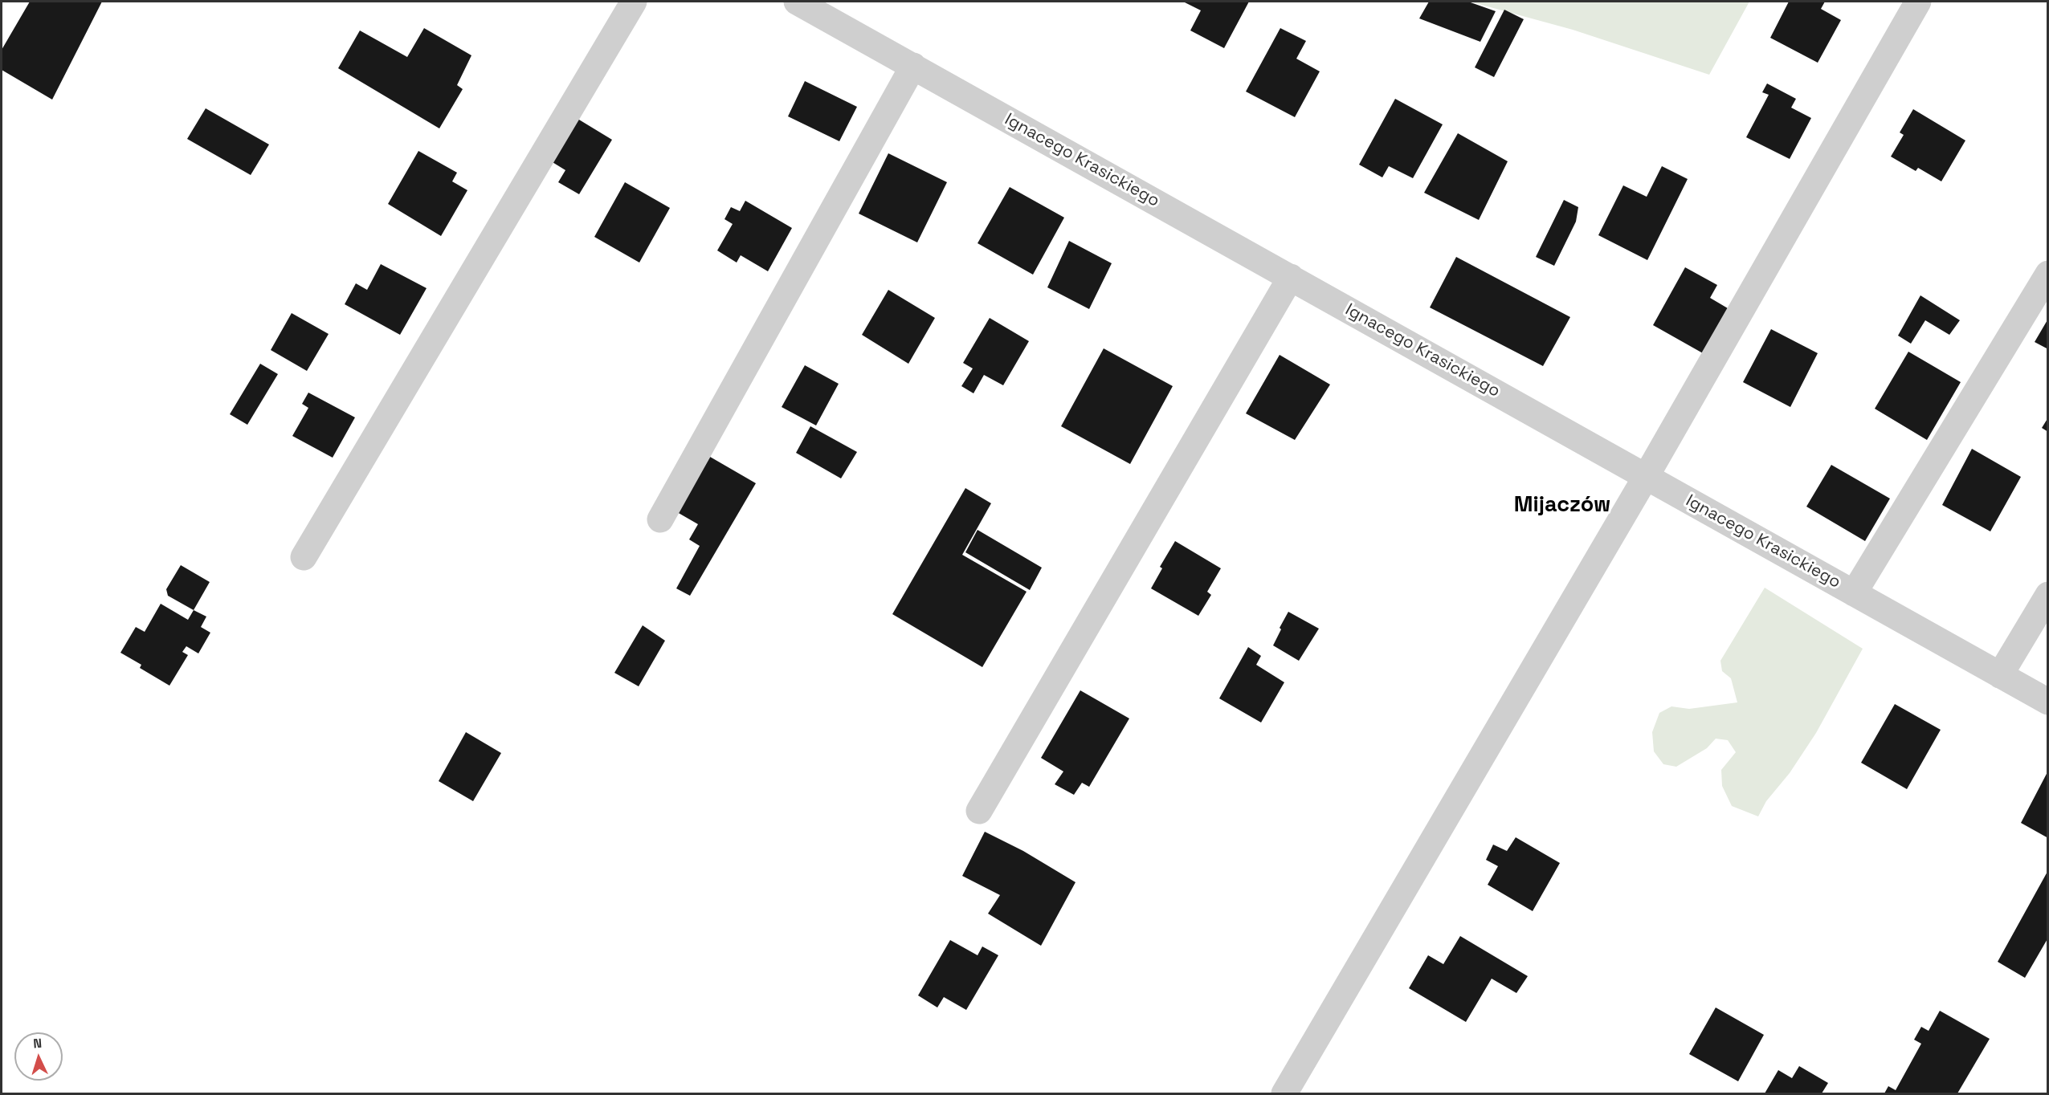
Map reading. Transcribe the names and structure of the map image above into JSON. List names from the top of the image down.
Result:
{
  "streets": {
    "street": ["Ignacego Krasickiego"]
  },
  "districts": ["Mijaczów"],
  "north": "top"
}
